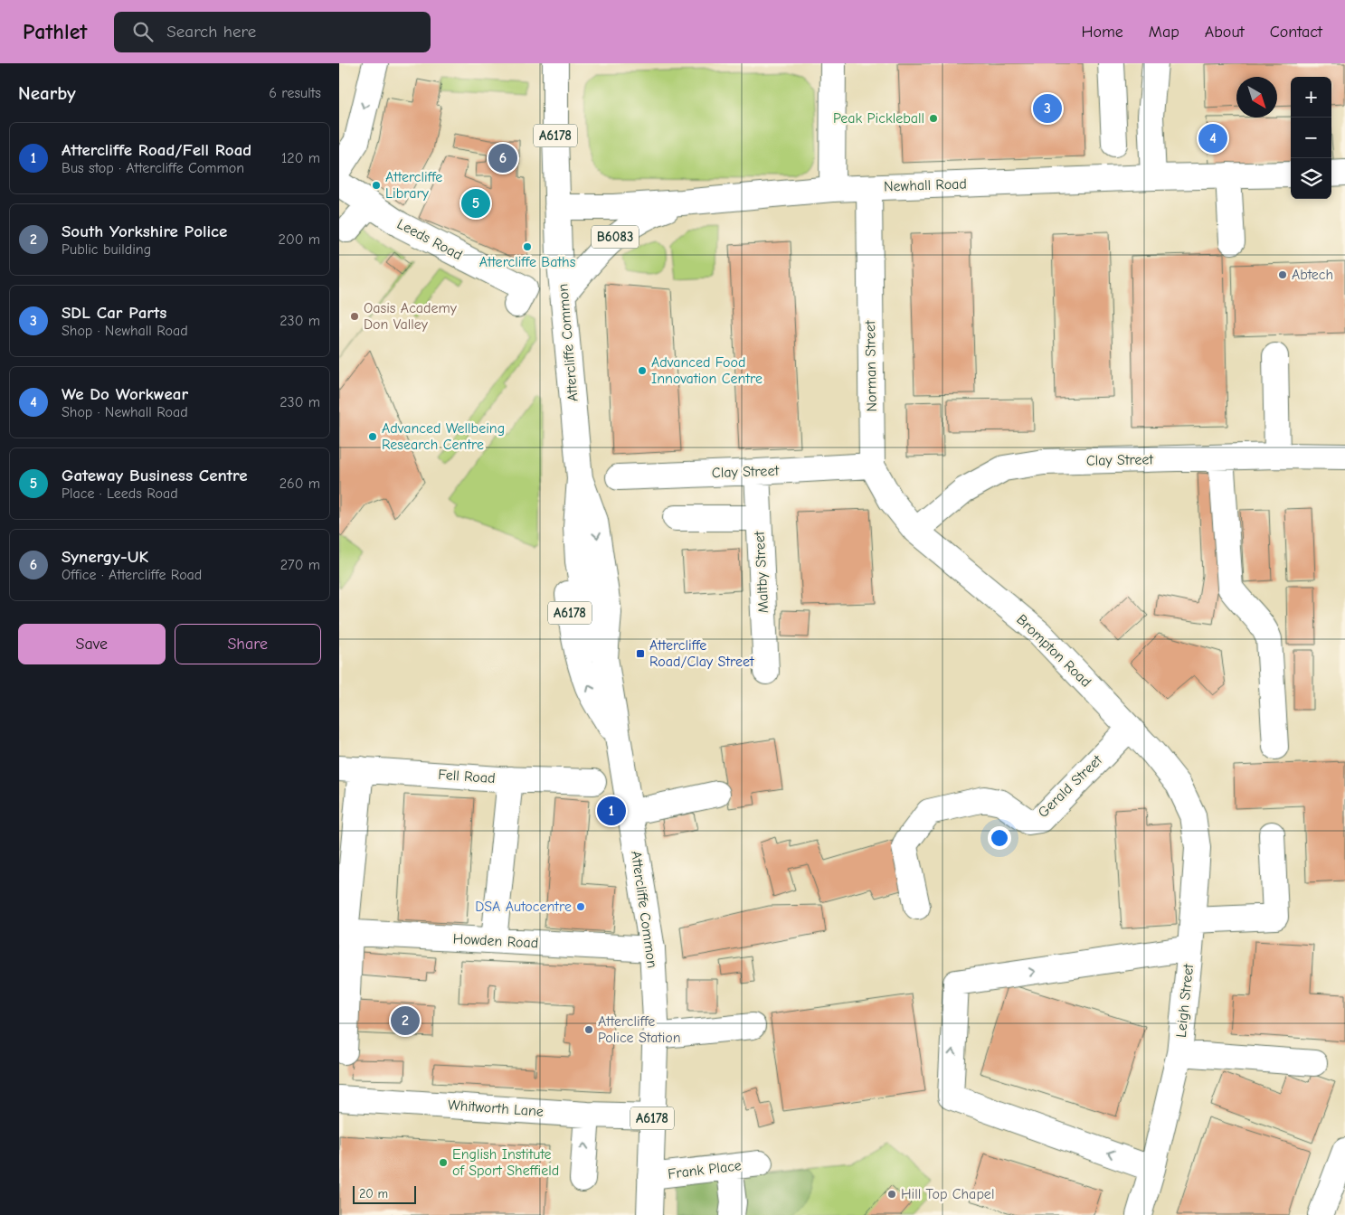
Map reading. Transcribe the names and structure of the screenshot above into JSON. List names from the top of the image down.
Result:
{
  "streets": {
    "street": [
      "A6178",
      "Newhall Road",
      "B6083",
      "Leeds Road",
      "Attercliffe Common",
      "Norman Street",
      "Clay Street",
      "Maltby Street",
      "Brompton Road",
      "Fell Road",
      "Gerald Street",
      "Howden Road",
      "Leigh Street",
      "Whitworth Lane",
      "Frank Place"
    ]
  },
  "crossings": [
    ["A6178", "Newhall Road"],
    ["A6178", "Attercliffe Common"],
    ["Newhall Road", "B6083"],
    ["Newhall Road", "Attercliffe Common"],
    ["Newhall Road", "Norman Street"],
    ["B6083", "Attercliffe Common"],
    ["Attercliffe Common", "Howden Road"],
    ["Attercliffe Common", "Whitworth Lane"],
    ["Attercliffe Common", "Frank Place"],
    ["Norman Street", "Clay Street"],
    ["Norman Street", "Brompton Road"],
    ["Clay Street", "Maltby Street"],
    ["Clay Street", "Brompton Road"],
    ["Brompton Road", "Gerald Street"],
    ["Brompton Road", "Leigh Street"]
  ],
  "places": {
    "other": [
      "Peak Pickleball",
      "Attercliffe Library",
      "Attercliffe Baths",
      "Abtech",
      "Oasis Academy Don Valley",
      "Advanced Food Innovation Centre",
      "Advanced Wellbeing Research Centre",
      "DSA Autocentre",
      "Attercliffe Police Station",
      "English Institute of Sport Sheffield",
      "Hill Top Chapel"
    ],
    "transit": ["Attercliffe Road/Clay Street"]
  },
  "scale_bar": "20 m",
  "north": "bottom right",
  "page": {
    "header": "Pathlet",
    "search": "Search here",
    "nav": [
      "Home",
      "Map",
      "About",
      "Contact"
    ],
    "heading": ["Nearby", "6 results"],
    "map_buttons": ["+", "−"],
    "pins": [
      "3",
      "4",
      "6",
      "5",
      "1",
      "2"
    ],
    "list": [
      {
        "mark": "1",
        "name": "Attercliffe Road/Fell Road",
        "note": "Bus stop · Attercliffe Common",
        "value": "120 m"
      },
      {
        "mark": "2",
        "name": "South Yorkshire Police",
        "note": "Public building",
        "value": "200 m"
      },
      {
        "mark": "3",
        "name": "SDL Car Parts",
        "note": "Shop · Newhall Road",
        "value": "230 m"
      },
      {
        "mark": "4",
        "name": "We Do Workwear",
        "note": "Shop · Newhall Road",
        "value": "230 m"
      },
      {
        "mark": "5",
        "name": "Gateway Business Centre",
        "note": "Place · Leeds Road",
        "value": "260 m"
      },
      {
        "mark": "6",
        "name": "Synergy-UK",
        "note": "Office · Attercliffe Road",
        "value": "270 m"
      }
    ],
    "buttons": ["Save", "Share"],
    "scale": "20 m"
  }
}
